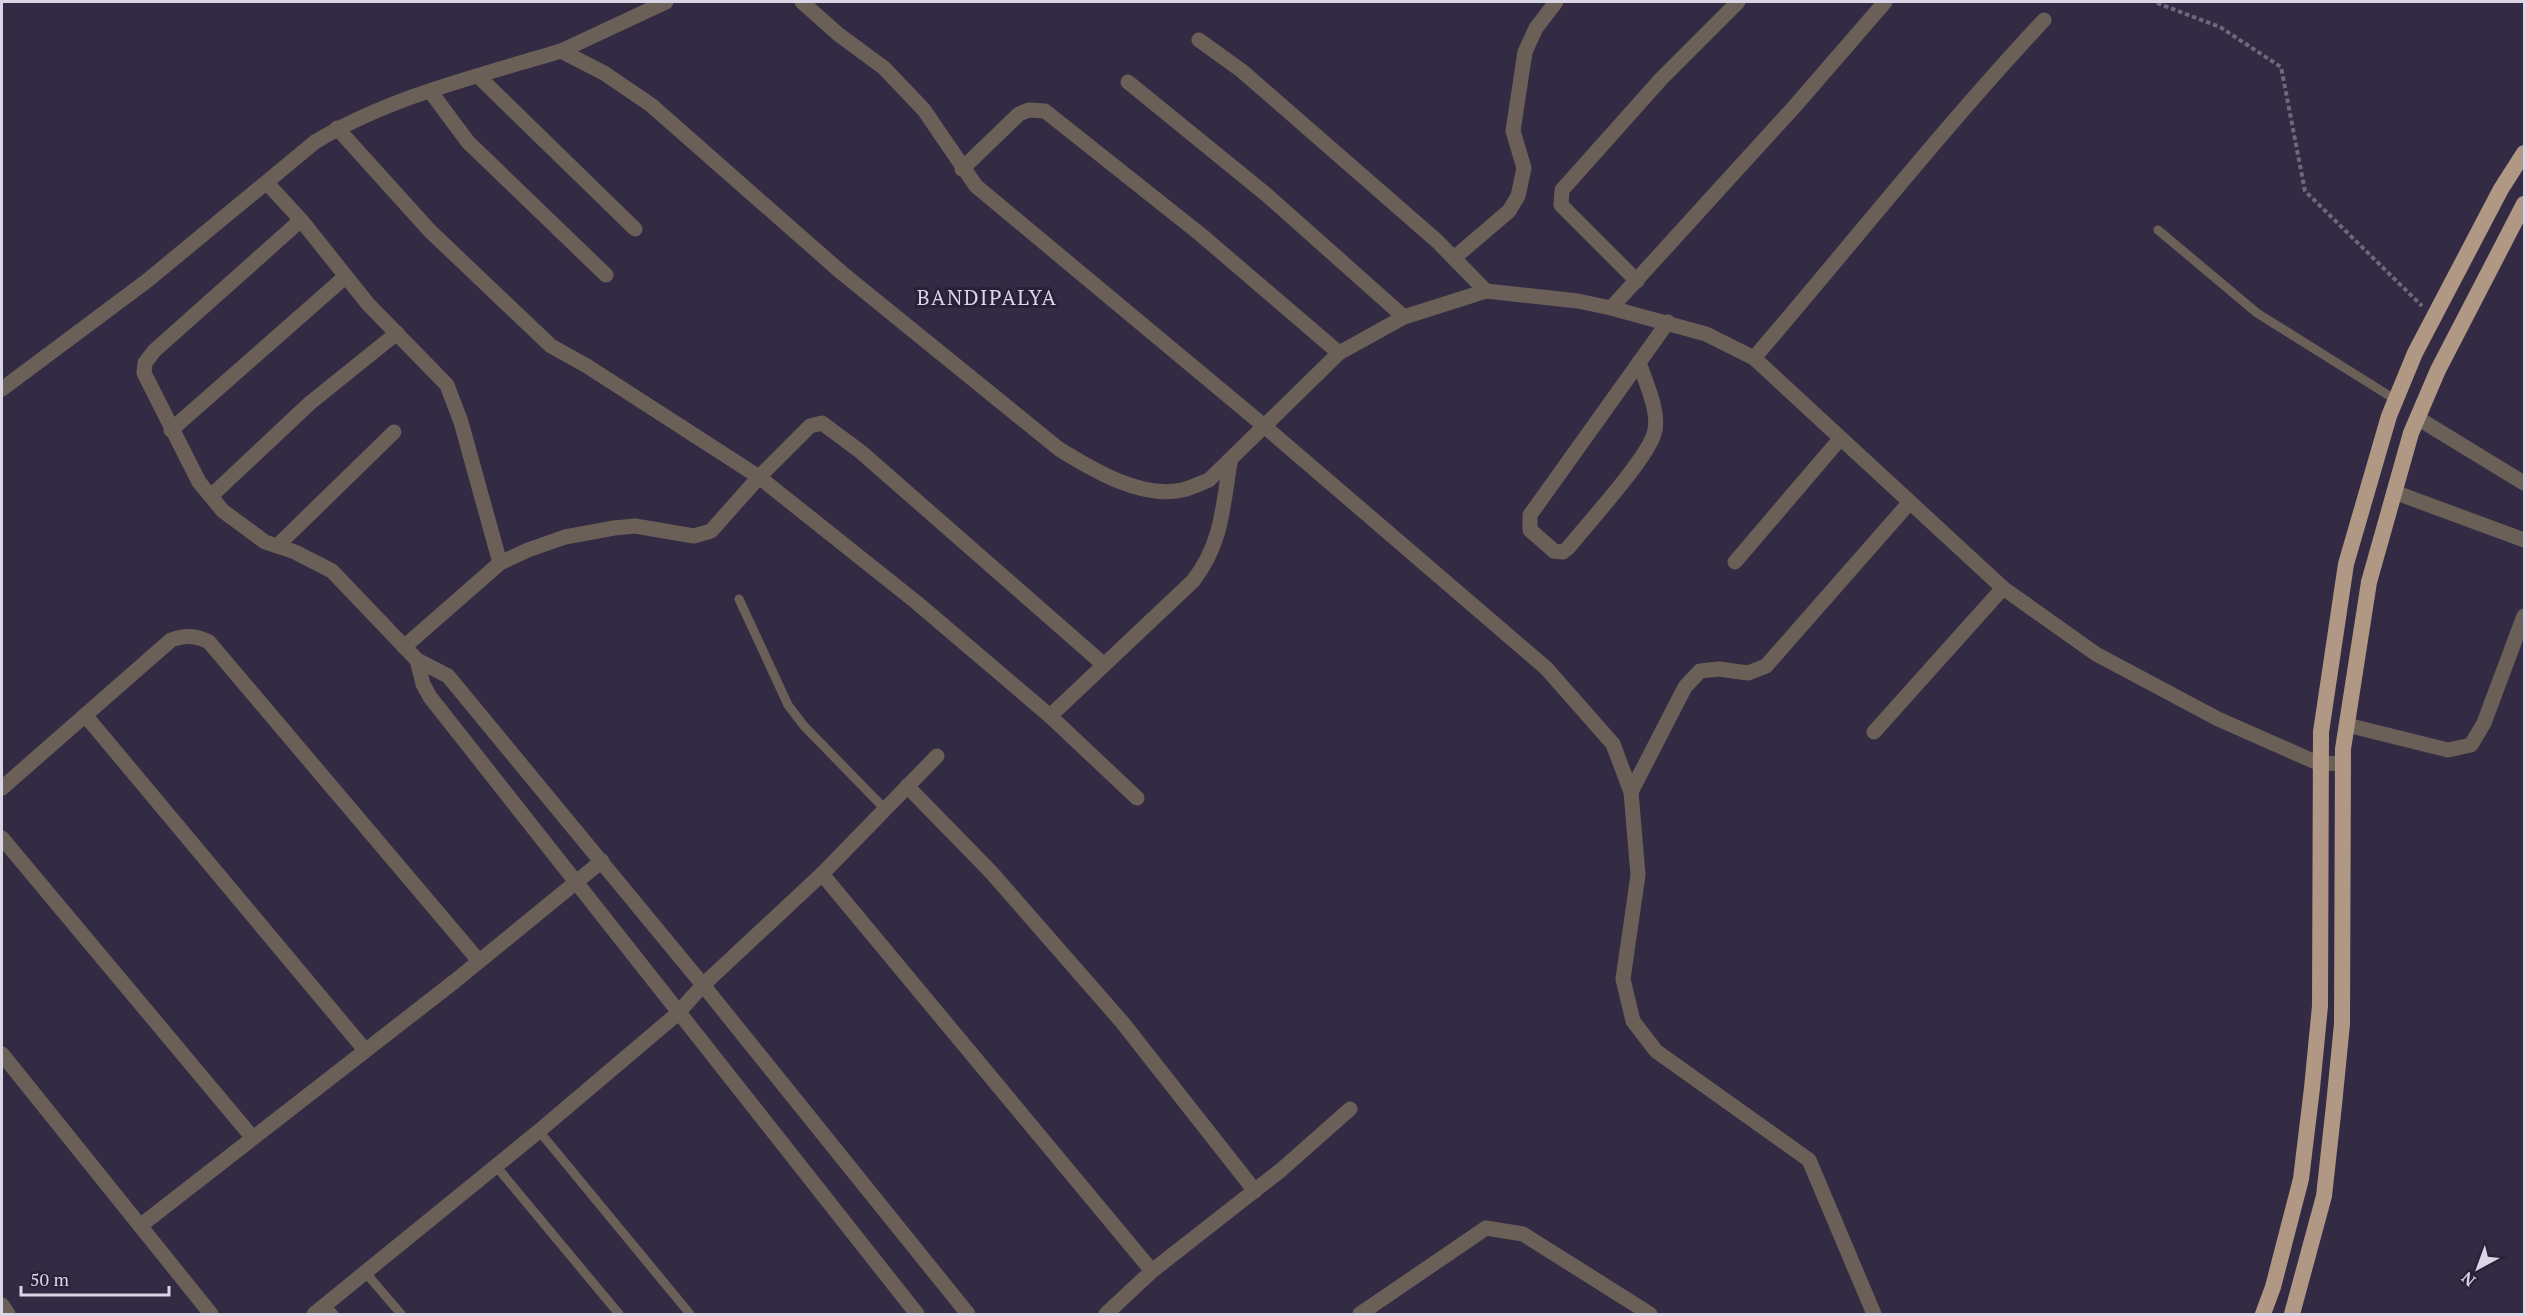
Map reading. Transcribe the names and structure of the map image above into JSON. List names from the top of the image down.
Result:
{
  "districts": ["BANDIPALYA"],
  "scale_bar": "50 m",
  "north": "bottom left"
}
